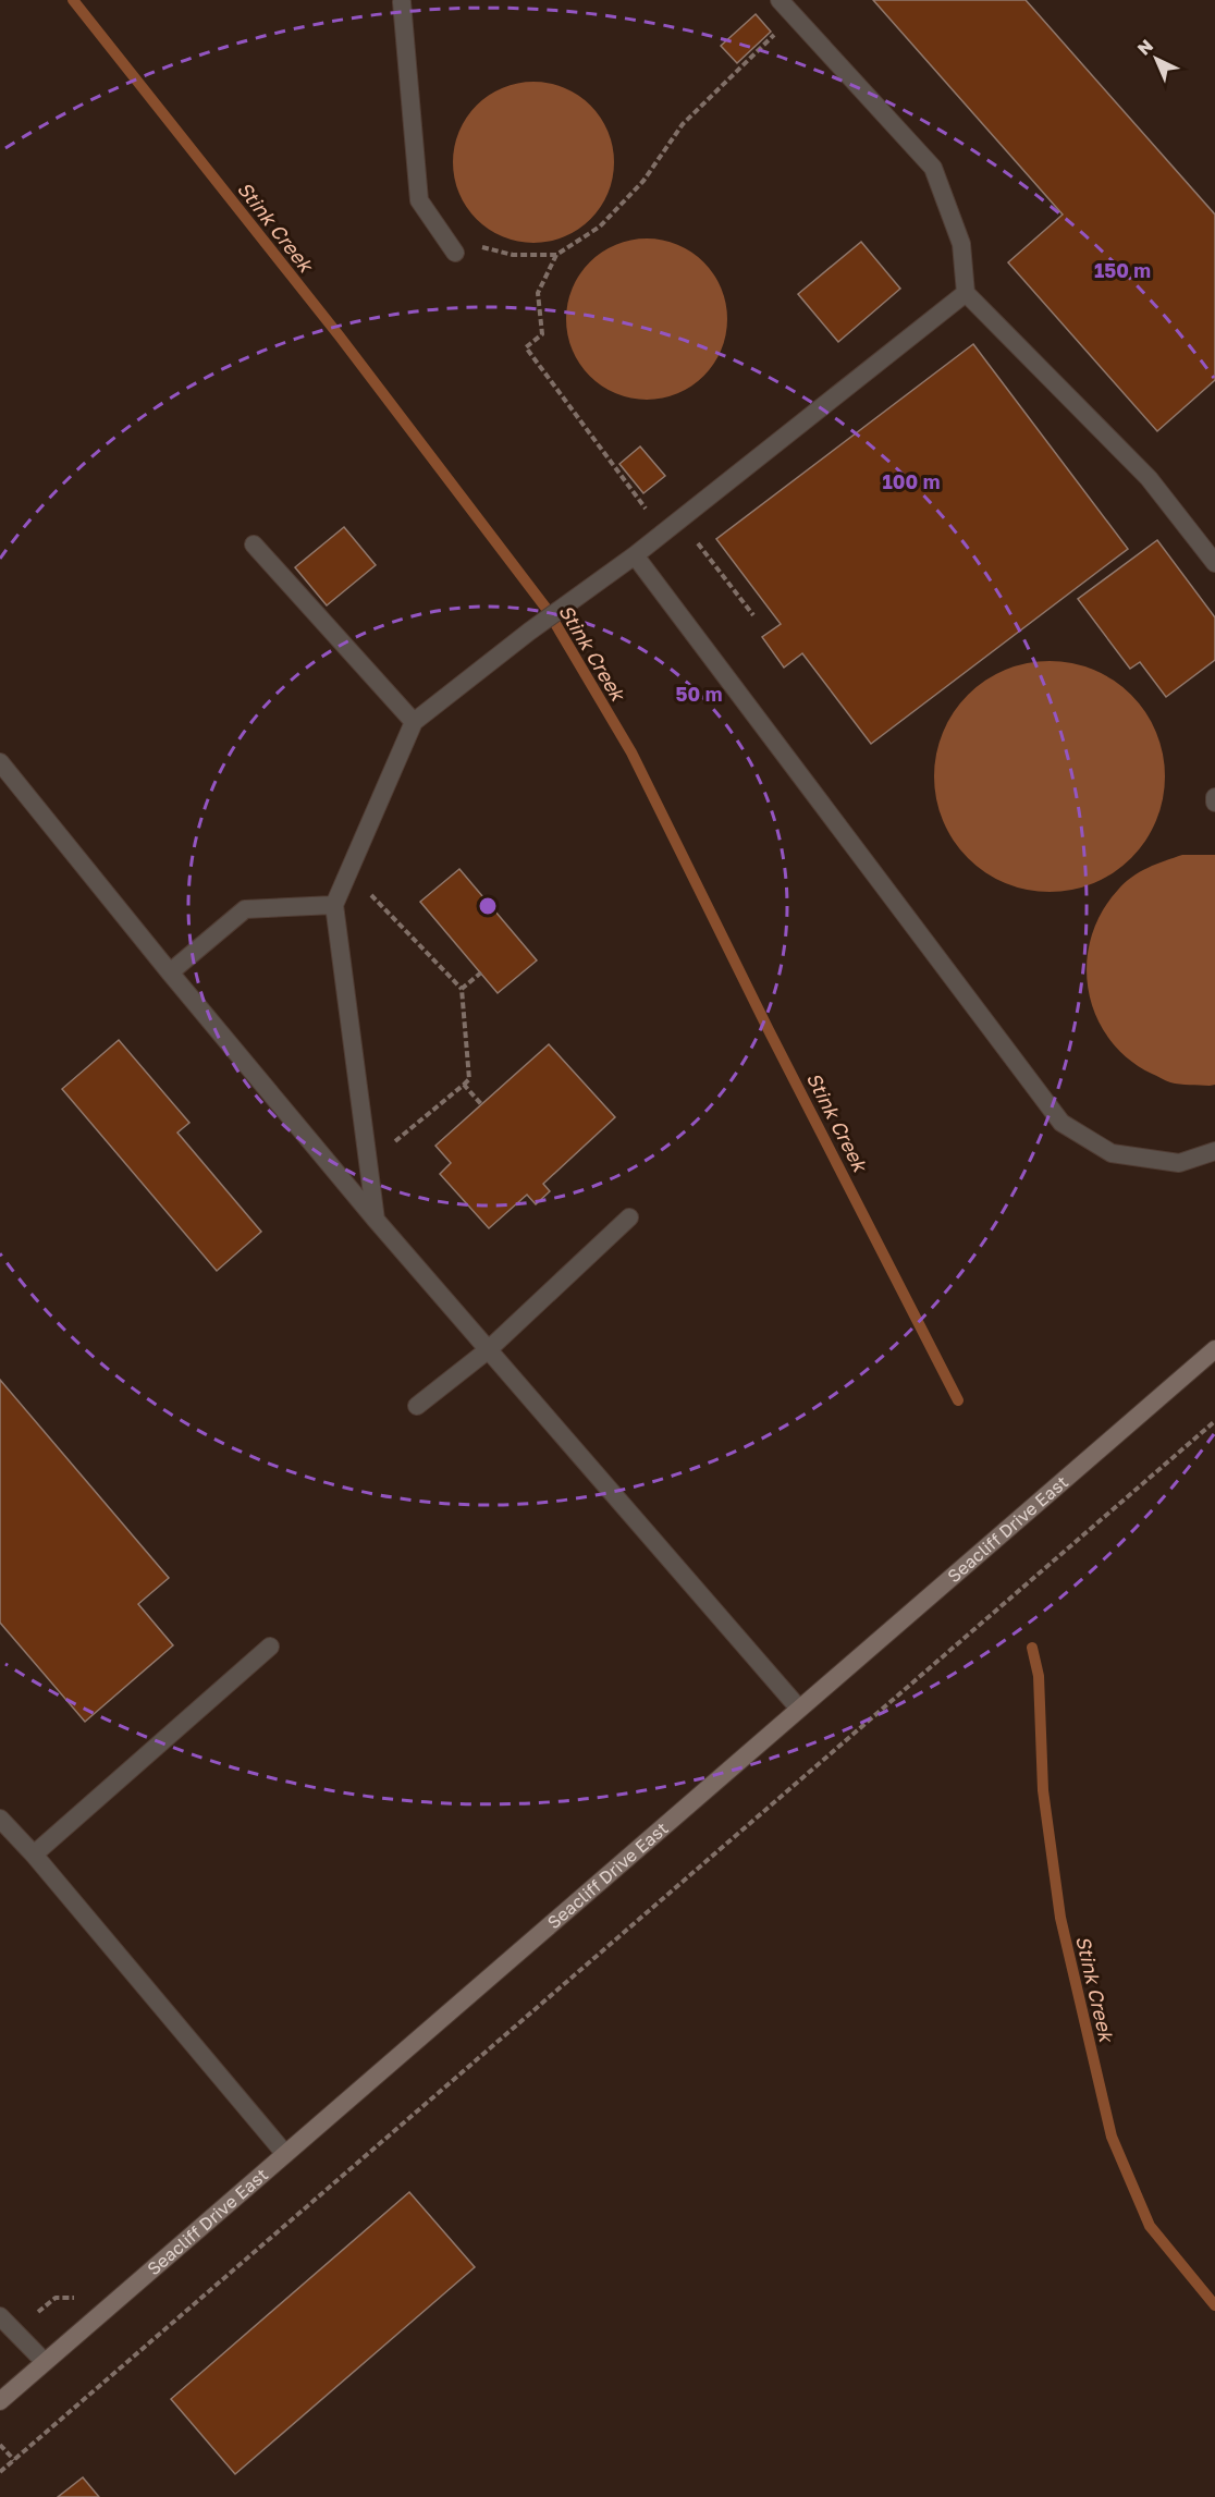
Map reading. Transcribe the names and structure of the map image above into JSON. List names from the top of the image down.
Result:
{
  "streets": {
    "main road": ["Seacliff Drive East"]
  },
  "water": ["Stink Creek"],
  "north": "top left",
  "rings": ["150 m", "100 m", "50 m"]
}
